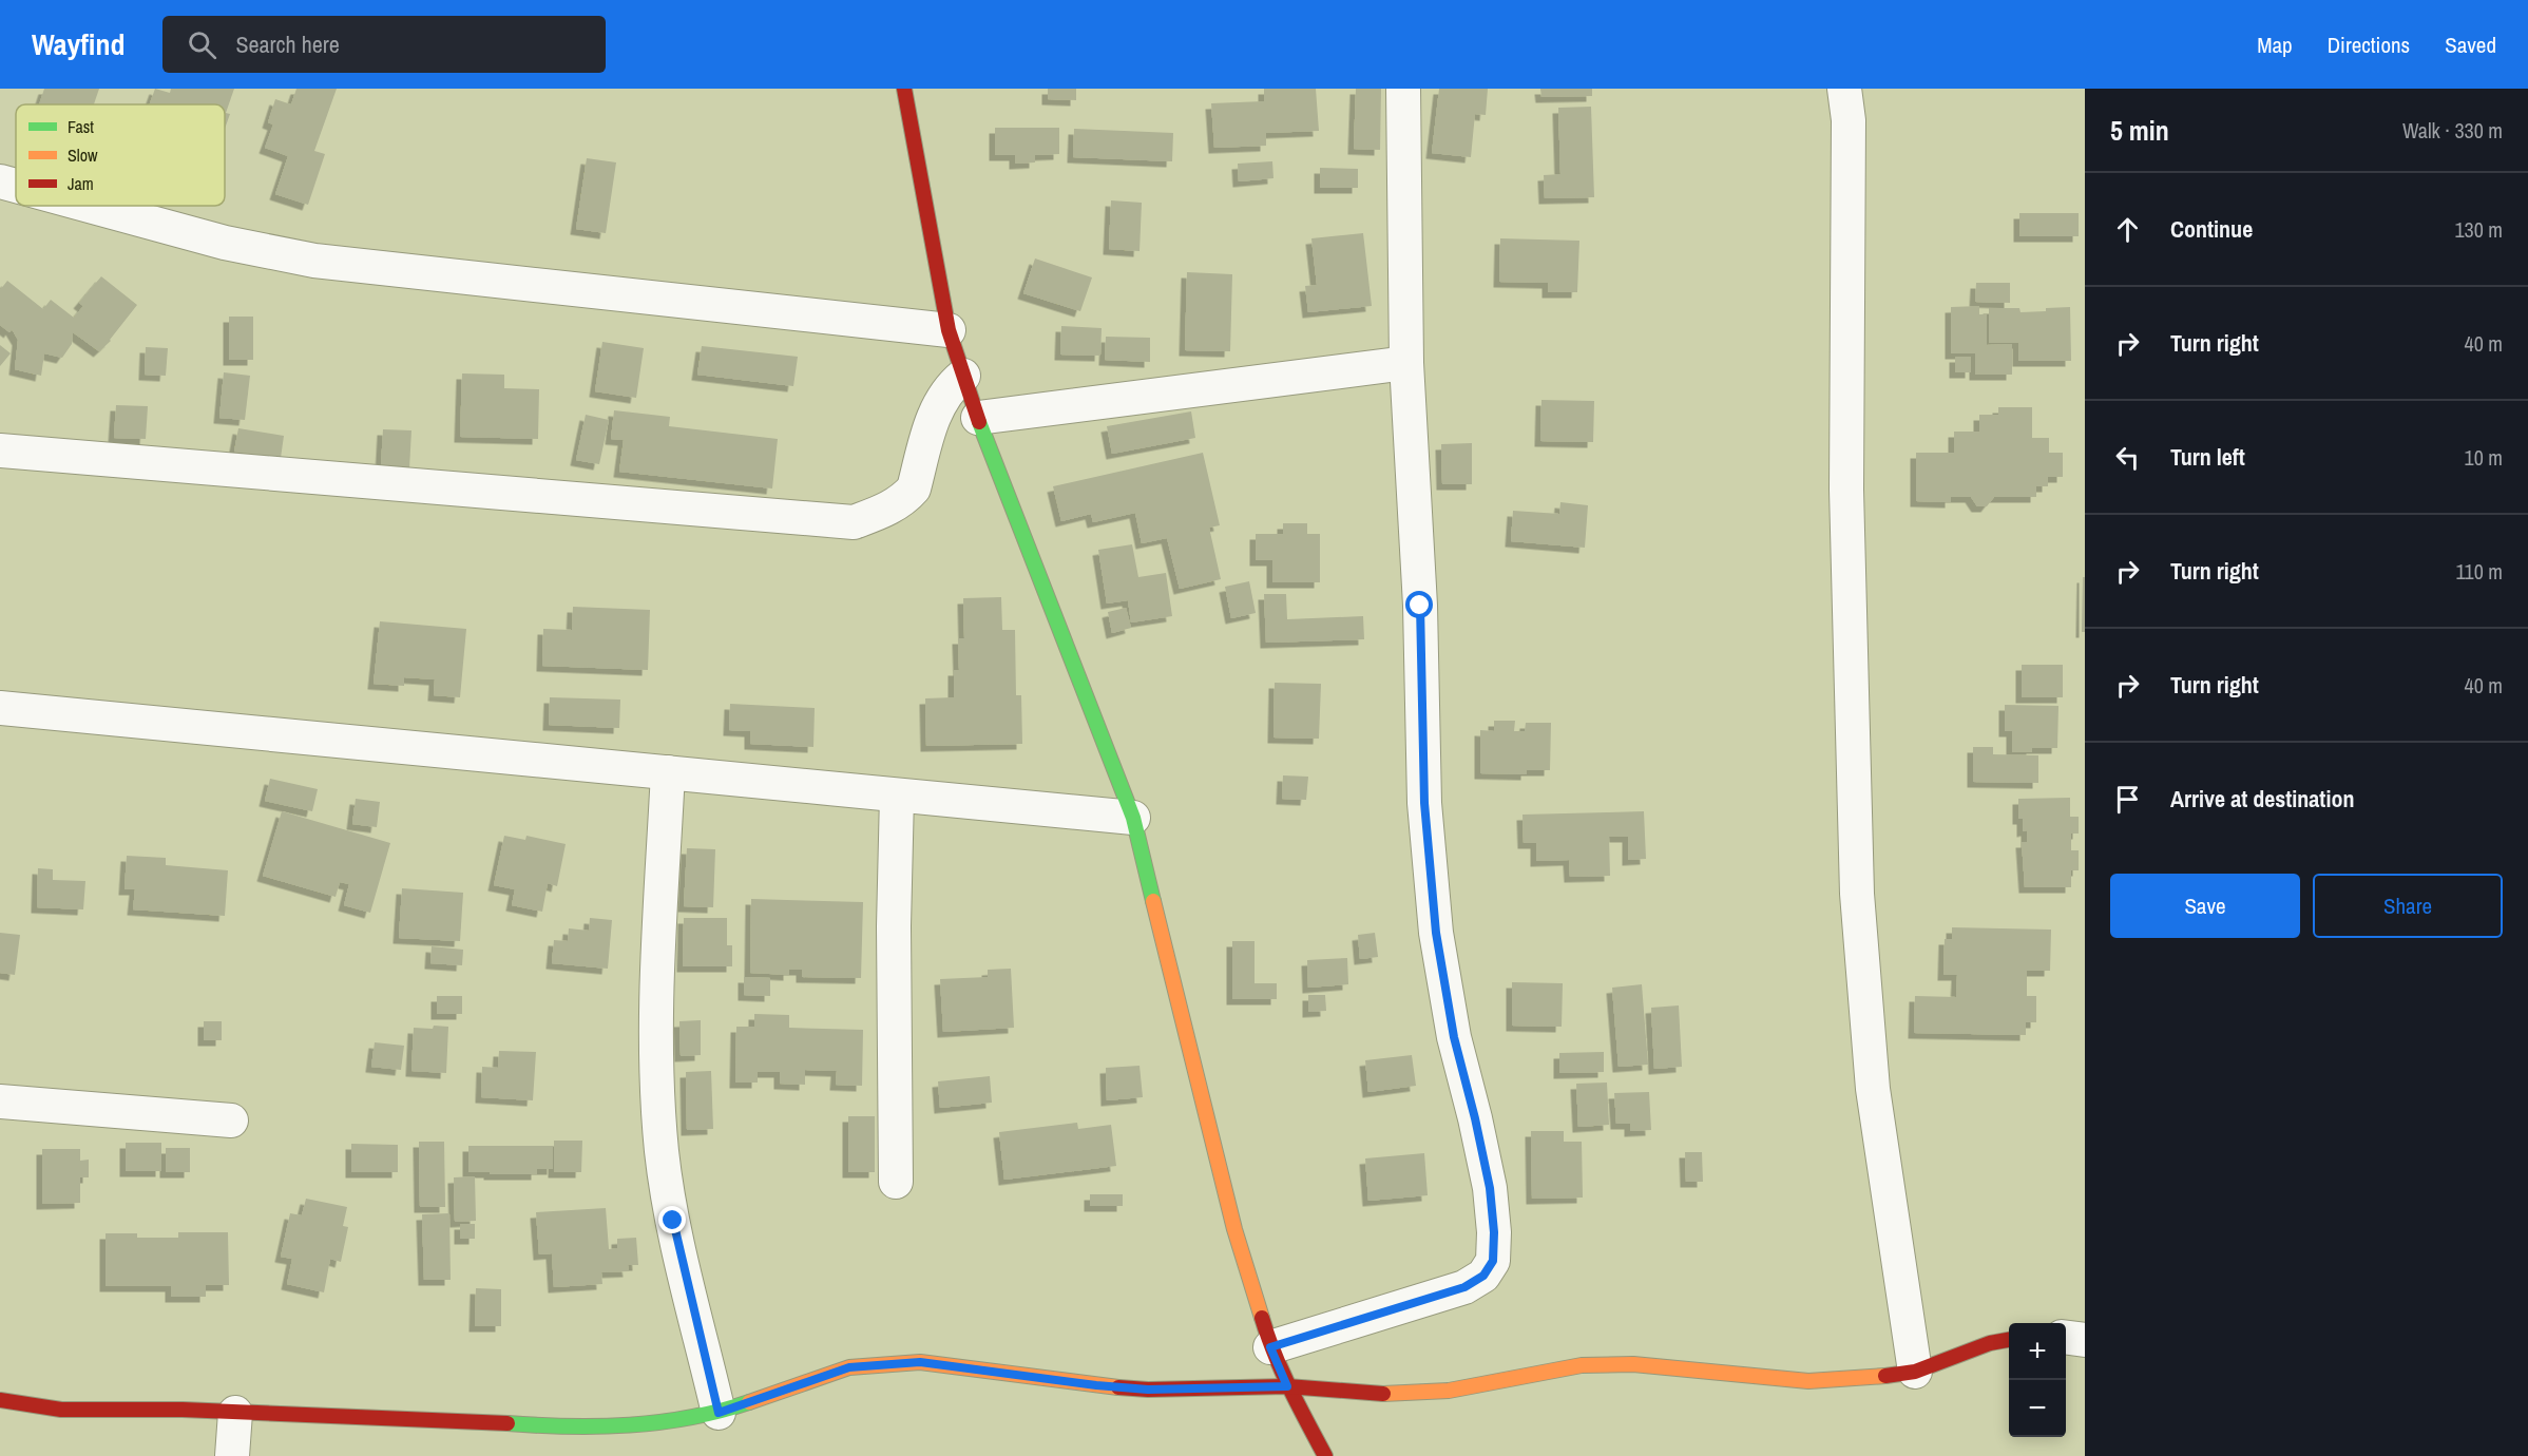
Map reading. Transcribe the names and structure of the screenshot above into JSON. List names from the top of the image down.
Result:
{
  "legend": ["Fast", "Slow", "Jam"],
  "page": {
    "header": "Wayfind",
    "search": "Search here",
    "nav": ["Map", "Directions", "Saved"],
    "heading": ["5 min", "Walk · 330 m"],
    "list": [
      ["Continue", "130 m"],
      ["Turn right", "40 m"],
      ["Turn left", "10 m"],
      ["Turn right", "110 m"],
      ["Turn right", "40 m"],
      "Arrive at destination"
    ],
    "buttons": ["Save", "Share"],
    "map_buttons": ["+", "−"]
  }
}
